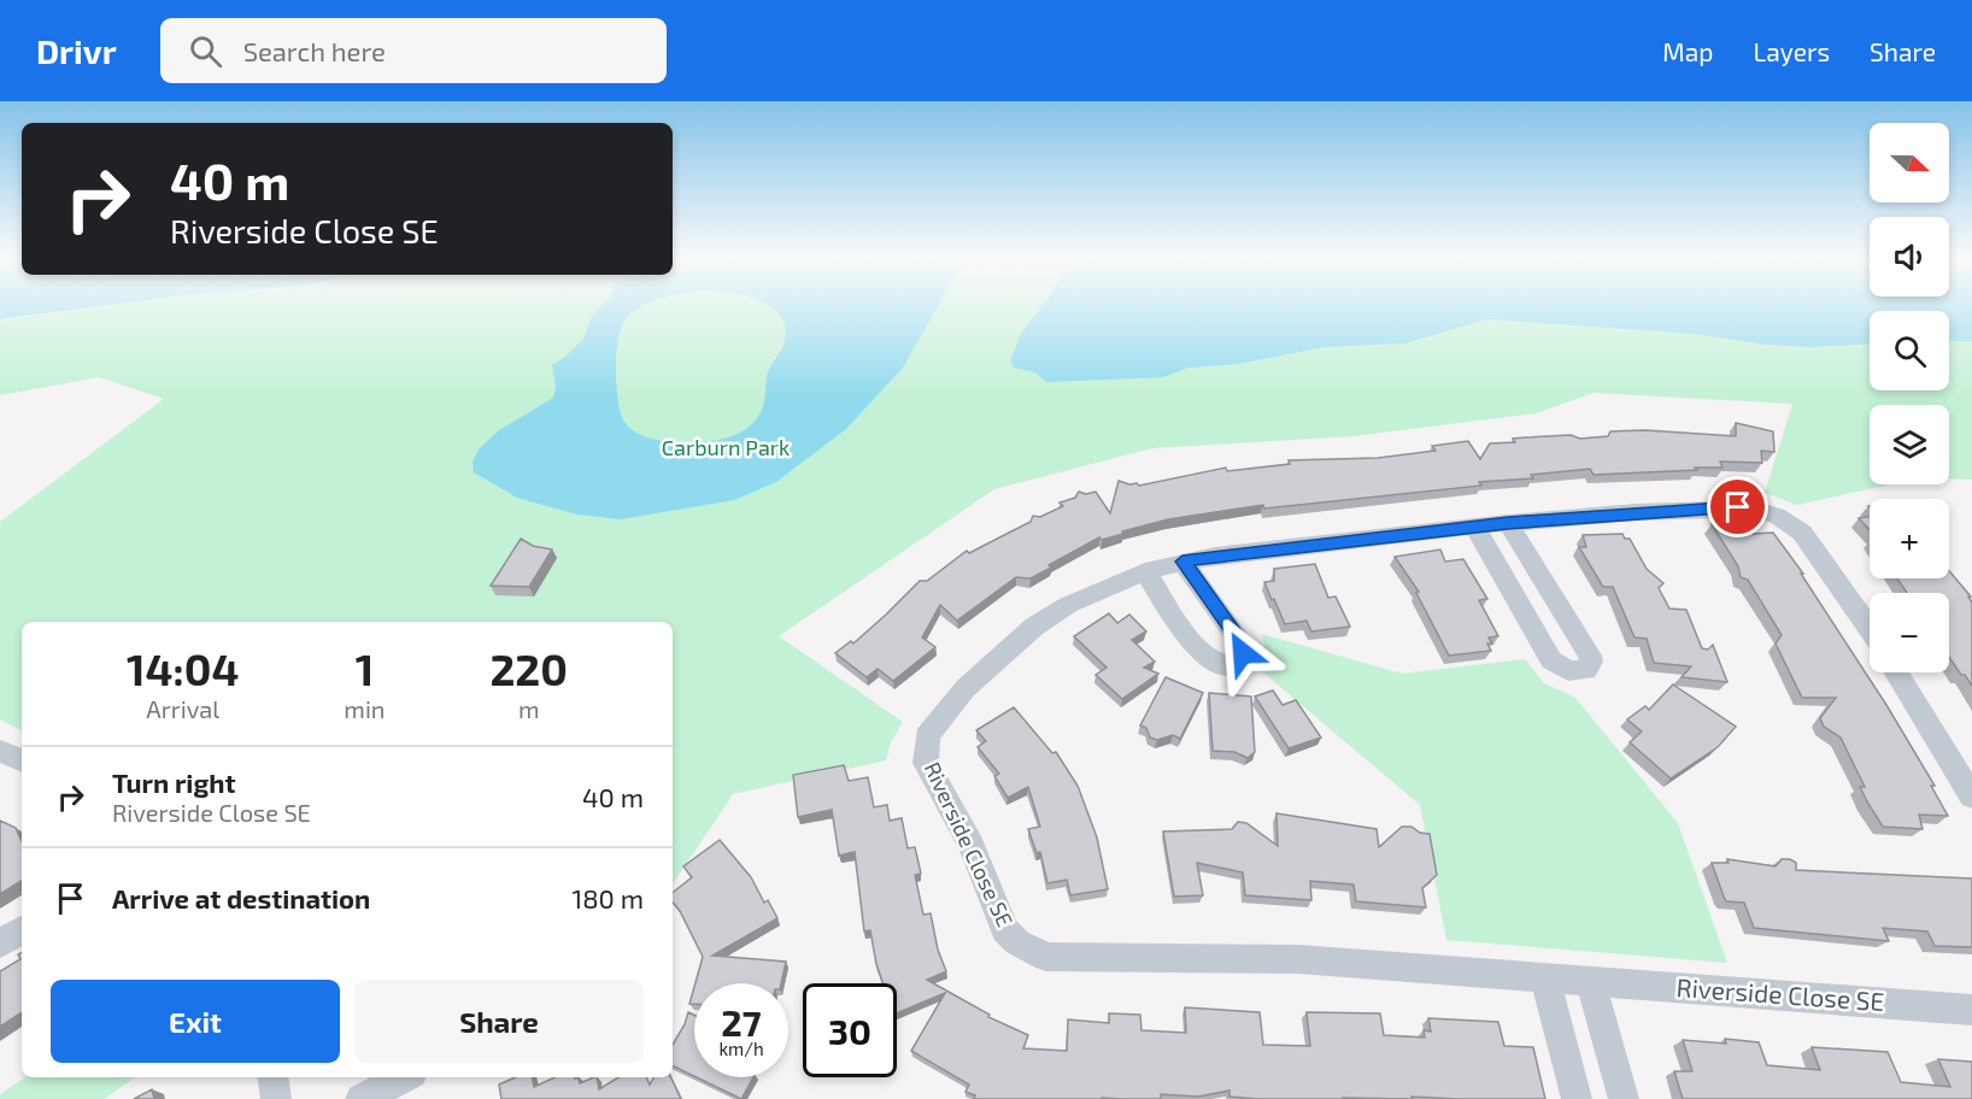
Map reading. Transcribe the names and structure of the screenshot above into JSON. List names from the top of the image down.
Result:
{
  "streets": {
    "street": ["Riverside Close SE"]
  },
  "parks": ["Carburn Park"],
  "north": "right",
  "page": {
    "header": "Drivr",
    "search": "Search here",
    "nav": ["Map", "Layers", "Share"],
    "map_buttons": ["+", "−"],
    "turn": ["40 m", "Riverside Close SE"],
    "eta": [
      "14:04",
      "Arrival",
      "1",
      "min",
      "220",
      "m"
    ],
    "list": [
      {
        "name": "Turn right",
        "note": "Riverside Close SE",
        "value": "40 m"
      },
      {
        "name": "Arrive at destination",
        "value": "180 m"
      }
    ],
    "buttons": ["Exit", "Share"],
    "speed": "27 km/h",
    "limit": "30"
  }
}
